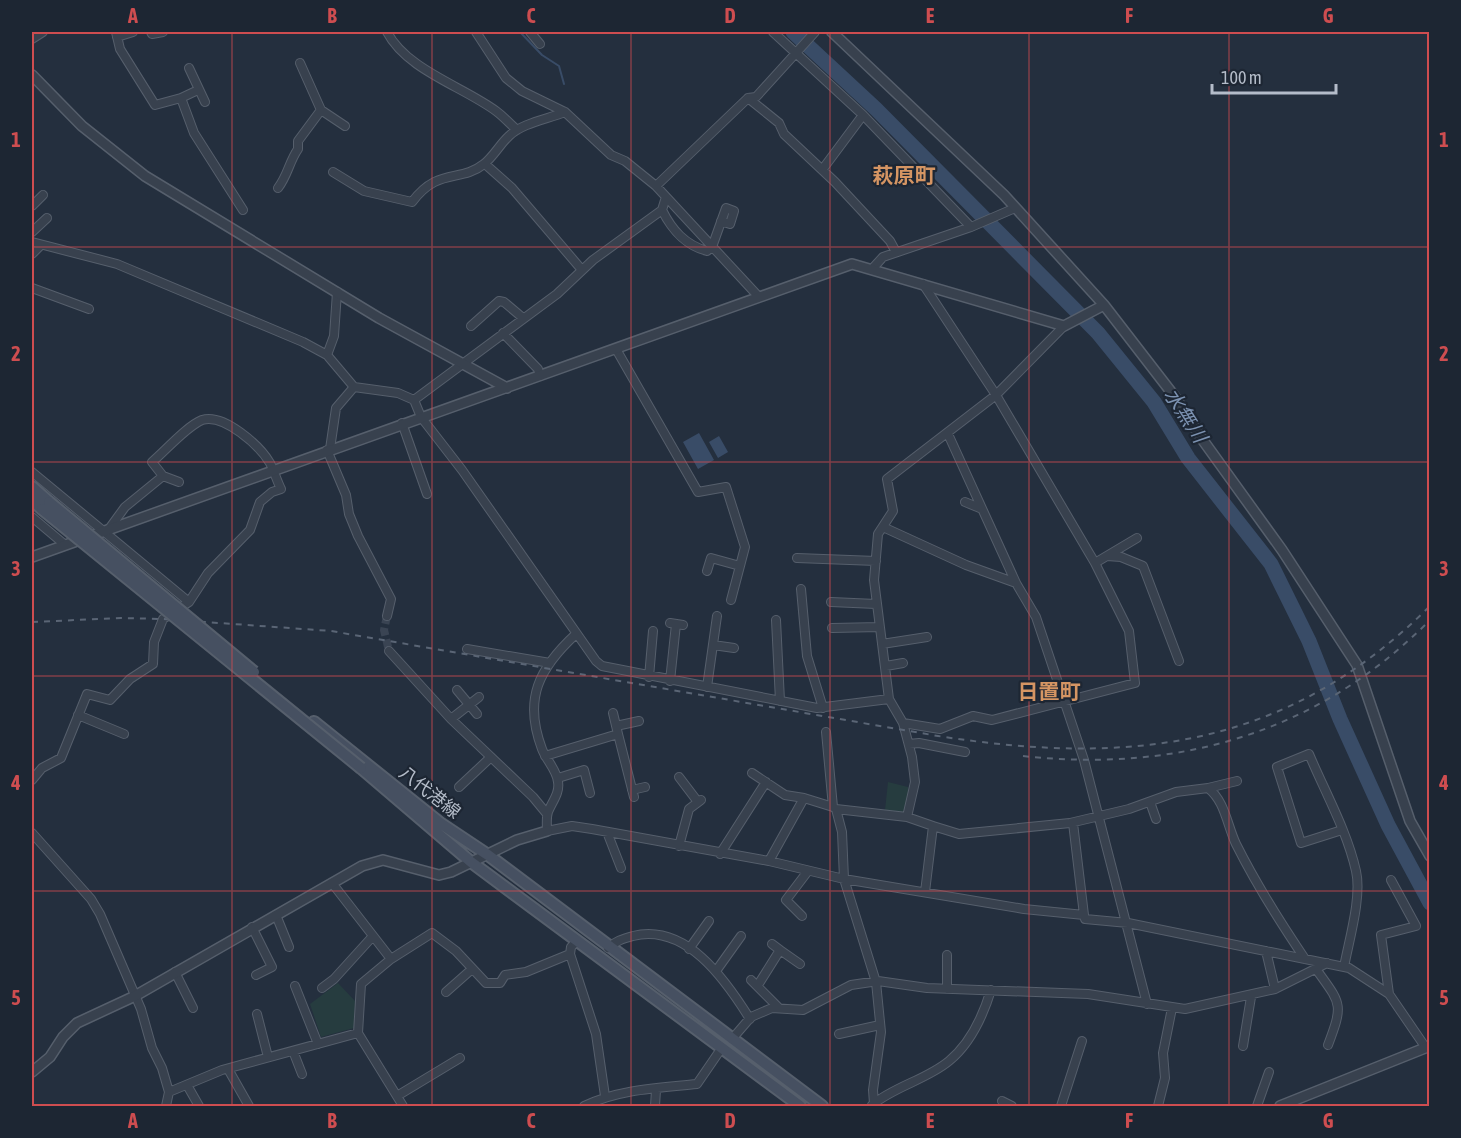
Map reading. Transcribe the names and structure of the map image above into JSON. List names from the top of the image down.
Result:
{
  "streets": {
    "main road": ["八代港線"]
  },
  "districts": ["萩原町", "日置町"],
  "water": ["水無川"],
  "scale_bar": "100 m",
  "grid": {
    "columns": [
      "A",
      "B",
      "C",
      "D",
      "E",
      "F",
      "G"
    ],
    "rows": [
      "1",
      "2",
      "3",
      "4",
      "5"
    ]
  }
}
